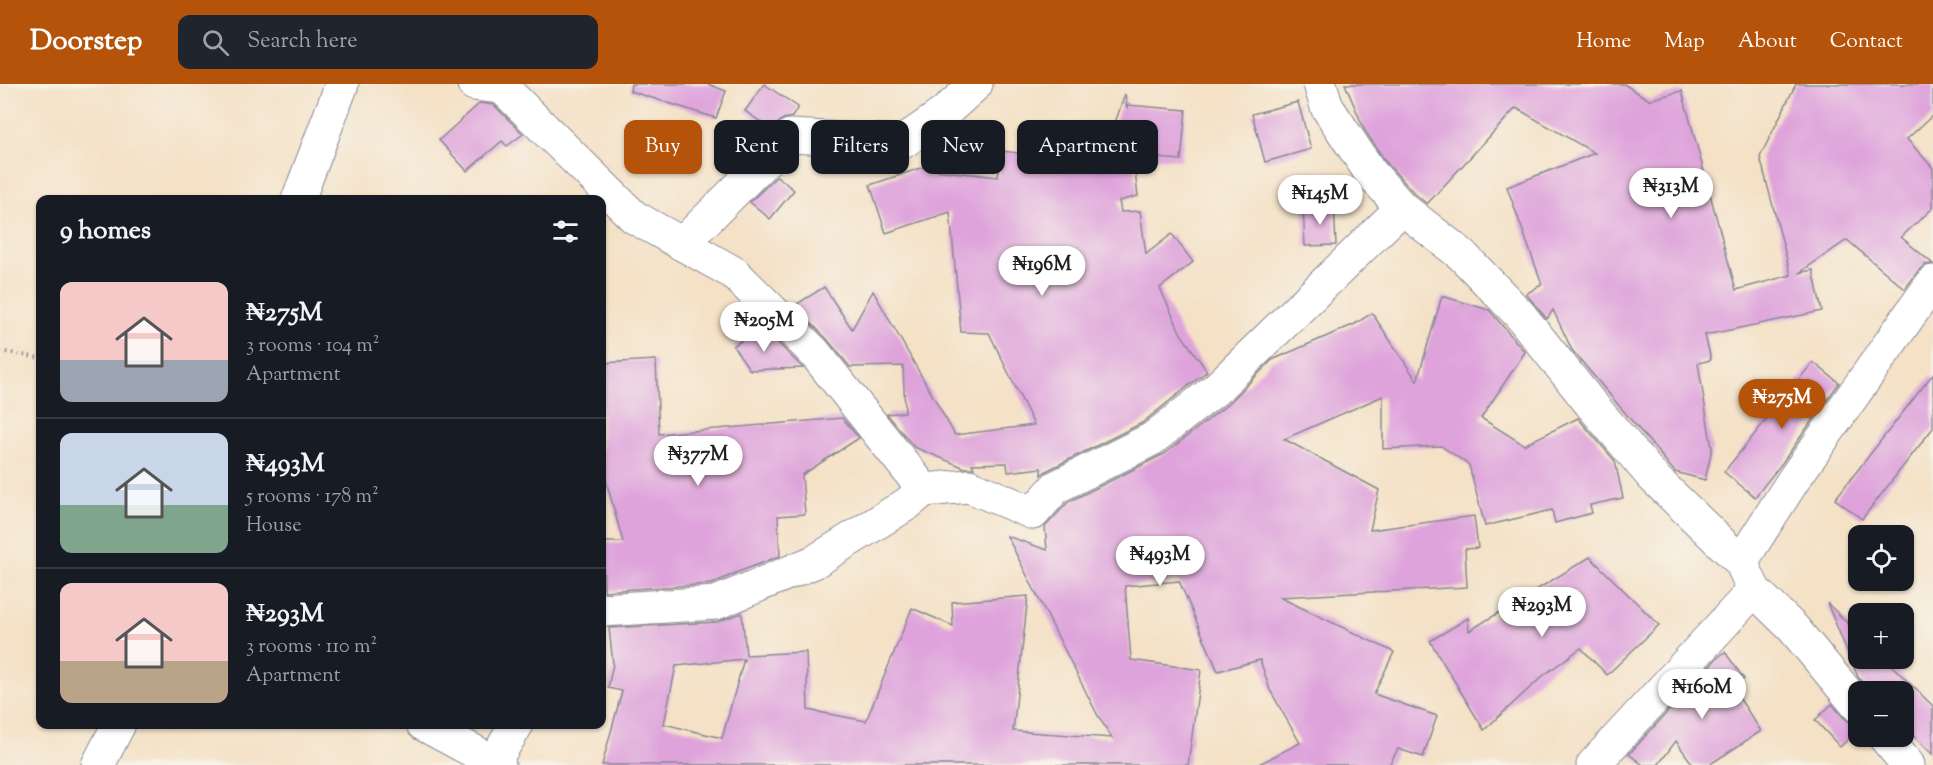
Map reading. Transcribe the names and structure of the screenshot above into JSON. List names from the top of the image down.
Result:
{
  "page": {
    "header": "Doorstep",
    "search": "Search here",
    "nav": [
      "Home",
      "Map",
      "About",
      "Contact"
    ],
    "chip": [
      "Buy",
      "Rent",
      "Filters",
      "New",
      "Apartment"
    ],
    "price": [
      "₦313M",
      "₦145M",
      "₦196M",
      "₦205M",
      "₦275M",
      "₦377M",
      "₦493M",
      "₦293M",
      "₦160M"
    ],
    "heading": "9 homes",
    "list": [
      {
        "name": "₦275M",
        "note": "3 rooms · 104 m² · Apartment"
      },
      {
        "name": "₦493M",
        "note": "5 rooms · 178 m² · House"
      },
      {
        "name": "₦293M",
        "note": "3 rooms · 110 m² · Apartment"
      }
    ],
    "map_buttons": ["+", "−"]
  }
}
